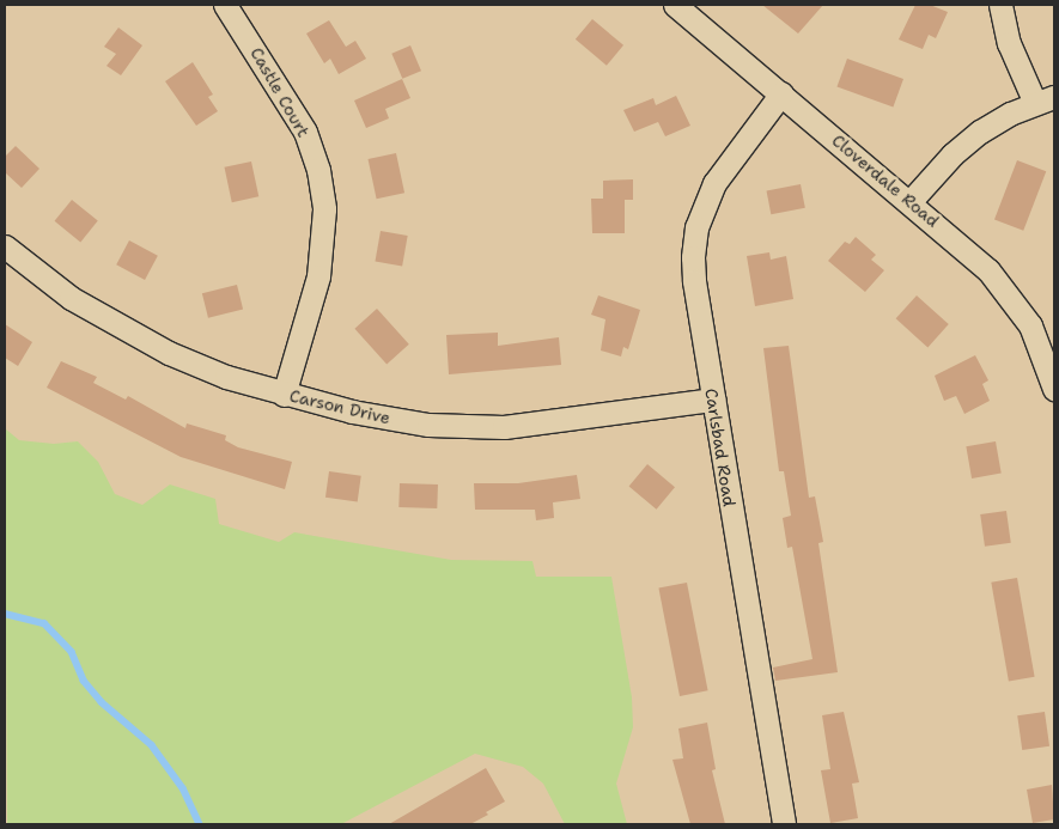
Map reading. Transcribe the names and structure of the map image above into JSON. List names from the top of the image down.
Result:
{
  "streets": {
    "street": [
      "Castle Court",
      "Cloverdale Road",
      "Carson Drive",
      "Carlsbad Road"
    ]
  },
  "crossings": [
    ["Castle Court", "Carson Drive"],
    ["Cloverdale Road", "Carlsbad Road"],
    ["Carson Drive", "Carlsbad Road"]
  ]
}
